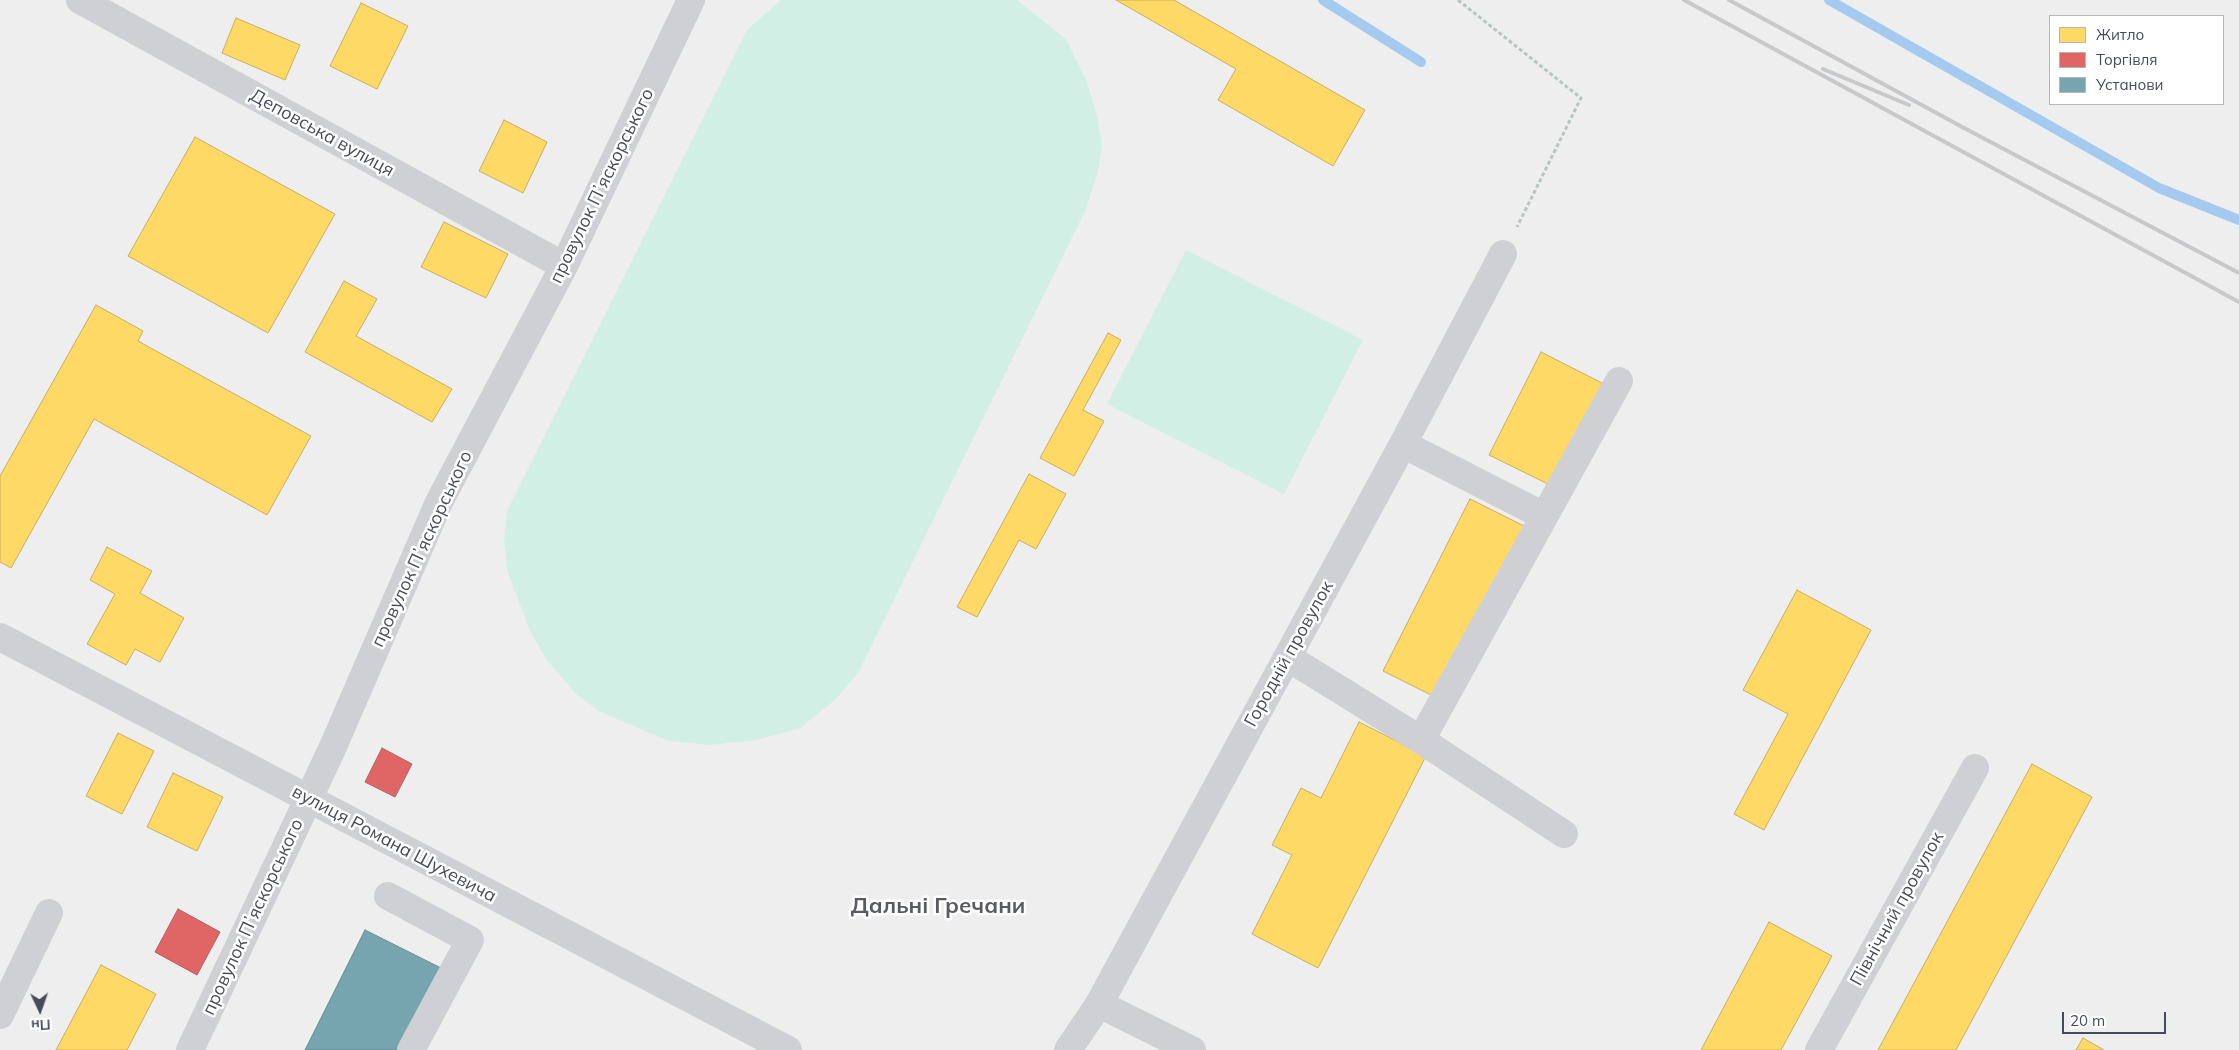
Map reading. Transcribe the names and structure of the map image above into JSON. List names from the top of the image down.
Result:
{
  "streets": {
    "street": [
      "Деповська вулиця",
      "провулок Пʼяскорського",
      "Городній провулок",
      "вулиця Романа Шухевича",
      "Північний провулок"
    ]
  },
  "crossings": [
    ["Деповська вулиця", "провулок Пʼяскорського"],
    ["провулок Пʼяскорського", "вулиця Романа Шухевича"]
  ],
  "districts": ["Дальні Гречани"],
  "legend": ["Житло", "Торгівля", "Установи"],
  "scale_bar": "20 m",
  "north": "bottom"
}
